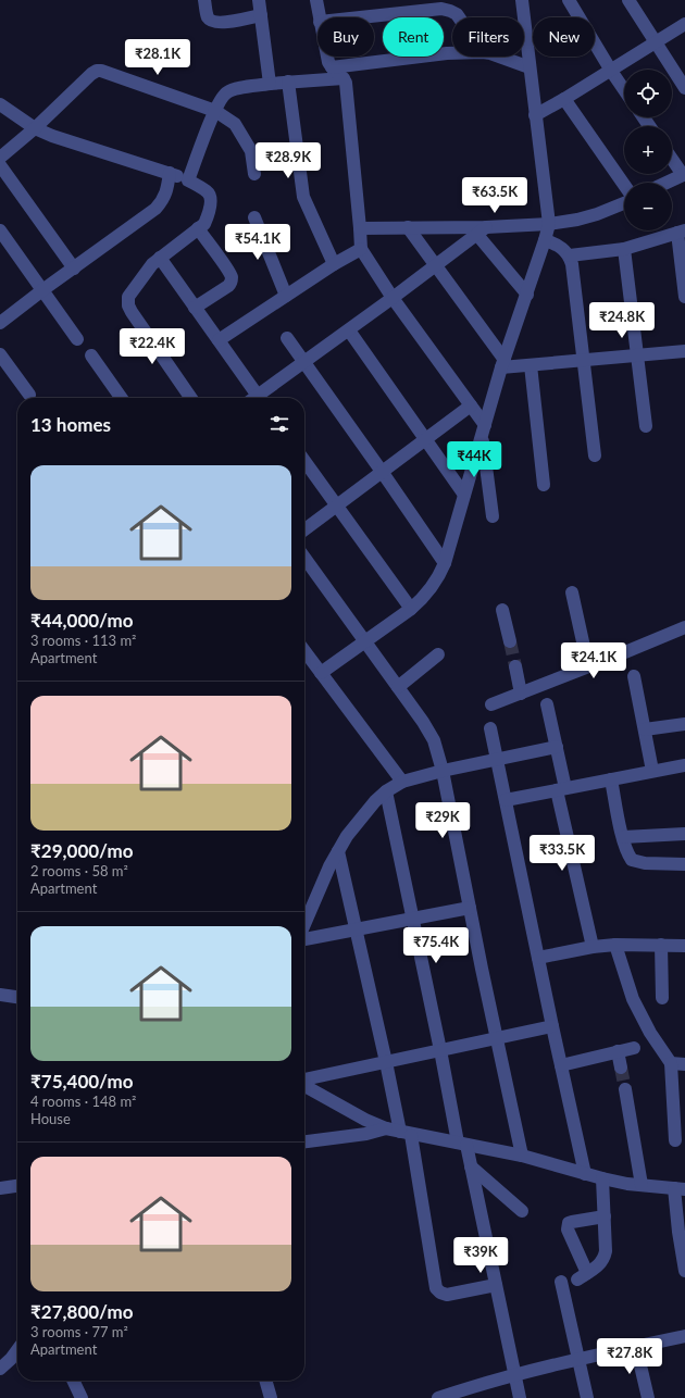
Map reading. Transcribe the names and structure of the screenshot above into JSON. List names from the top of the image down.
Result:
{
  "page": {
    "chip": [
      "Buy",
      "Rent",
      "Filters",
      "New"
    ],
    "price": [
      "₹28.1K",
      "₹28.9K",
      "₹63.5K",
      "₹54.1K",
      "₹24.8K",
      "₹22.4K",
      "₹44K",
      "₹24.1K",
      "₹29K",
      "₹33.5K",
      "₹75.4K",
      "₹39K",
      "₹27.8K"
    ],
    "map_buttons": ["+", "−"],
    "heading": "13 homes",
    "list": [
      {
        "name": "₹44,000/mo",
        "note": "3 rooms · 113 m² · Apartment"
      },
      {
        "name": "₹29,000/mo",
        "note": "2 rooms · 58 m² · Apartment"
      },
      {
        "name": "₹75,400/mo",
        "note": "4 rooms · 148 m² · House"
      },
      {
        "name": "₹27,800/mo",
        "note": "3 rooms · 77 m² · Apartment"
      }
    ]
  }
}
